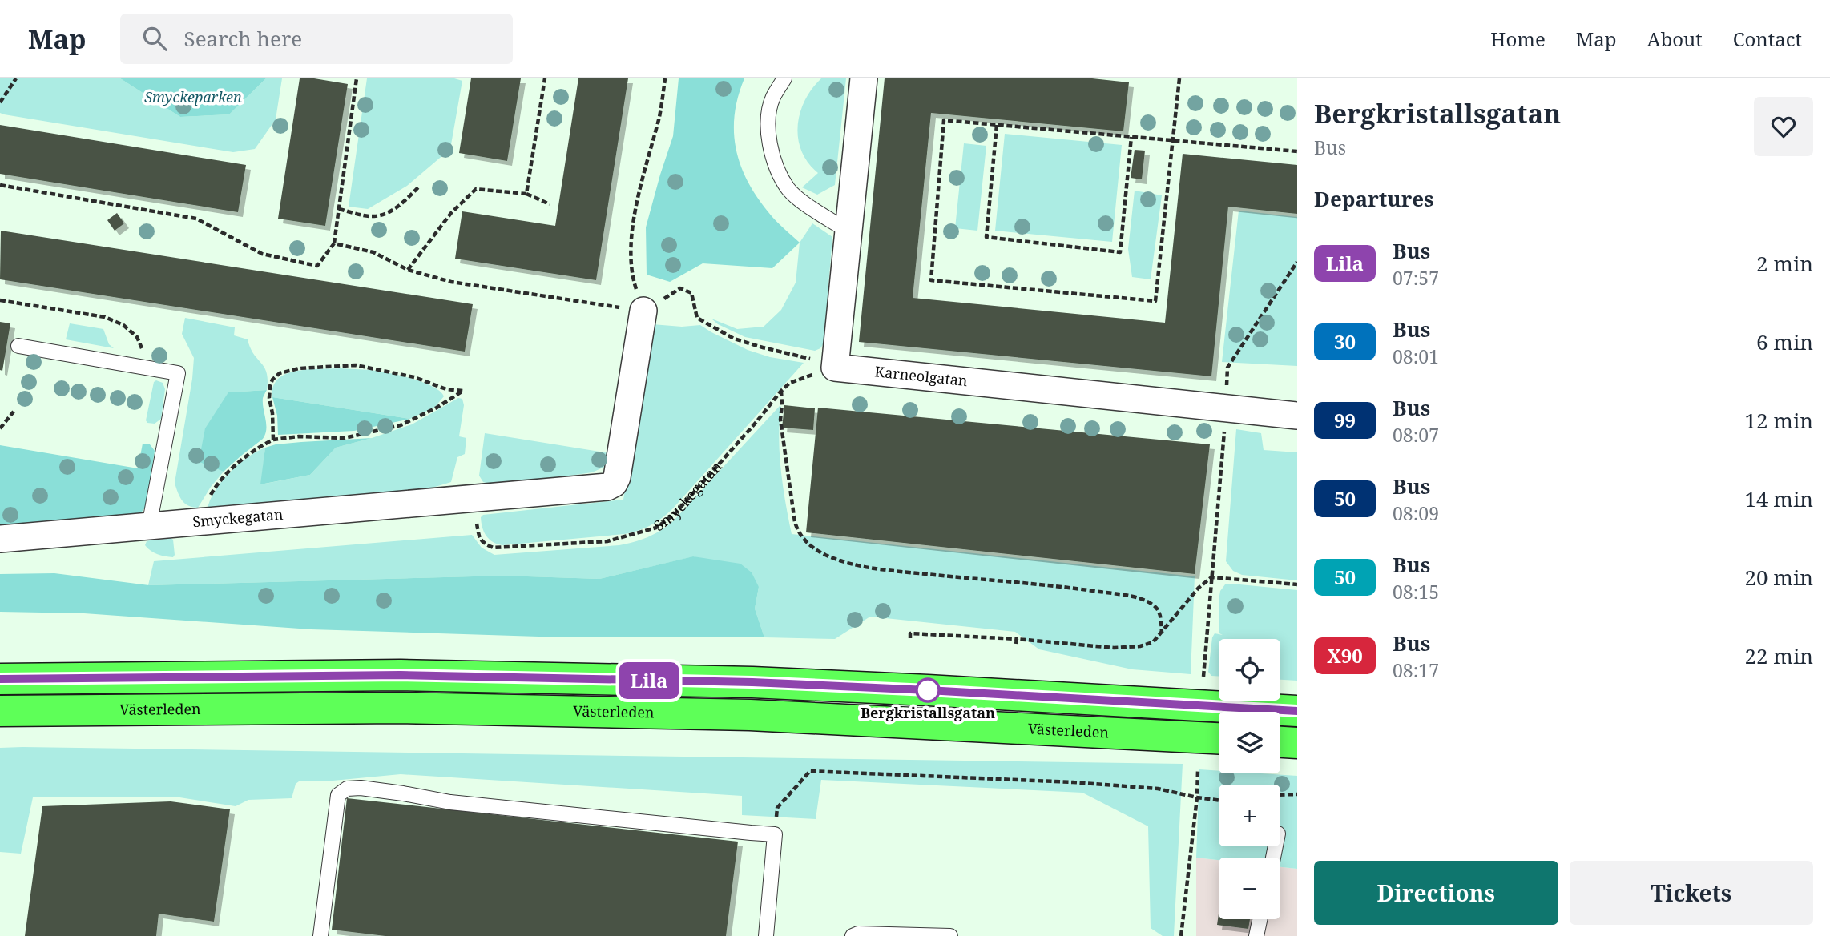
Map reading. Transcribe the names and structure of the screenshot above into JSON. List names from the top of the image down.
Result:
{
  "streets": {
    "highway": ["Västerleden"],
    "street": ["Karneolgatan", "Smyckegatan"]
  },
  "crossings": [
    ["Karneolgatan", "Smyckegatan"]
  ],
  "parks": ["Smyckeparken"],
  "places": ["Bergkristallsgatan"],
  "lines": ["bus line Lila"],
  "page": {
    "header": "Map",
    "search": "Search here",
    "nav": [
      "Home",
      "Map",
      "About",
      "Contact"
    ],
    "on_map": "Lila",
    "heading": [
      ["Bergkristallsgatan", "Bus"],
      "Departures"
    ],
    "list": [
      {
        "mark": "Lila",
        "name": "Bus",
        "note": "07:57",
        "value": "2 min"
      },
      {
        "mark": "30",
        "name": "Bus",
        "note": "08:01",
        "value": "6 min"
      },
      {
        "mark": "99",
        "name": "Bus",
        "note": "08:07",
        "value": "12 min"
      },
      {
        "mark": "50",
        "name": "Bus",
        "note": "08:09",
        "value": "14 min"
      },
      {
        "mark": "50",
        "name": "Bus",
        "note": "08:15",
        "value": "20 min"
      },
      {
        "mark": "X90",
        "name": "Bus",
        "note": "08:17",
        "value": "22 min"
      }
    ],
    "map_buttons": ["+", "−"],
    "buttons": ["Directions", "Tickets"]
  }
}
